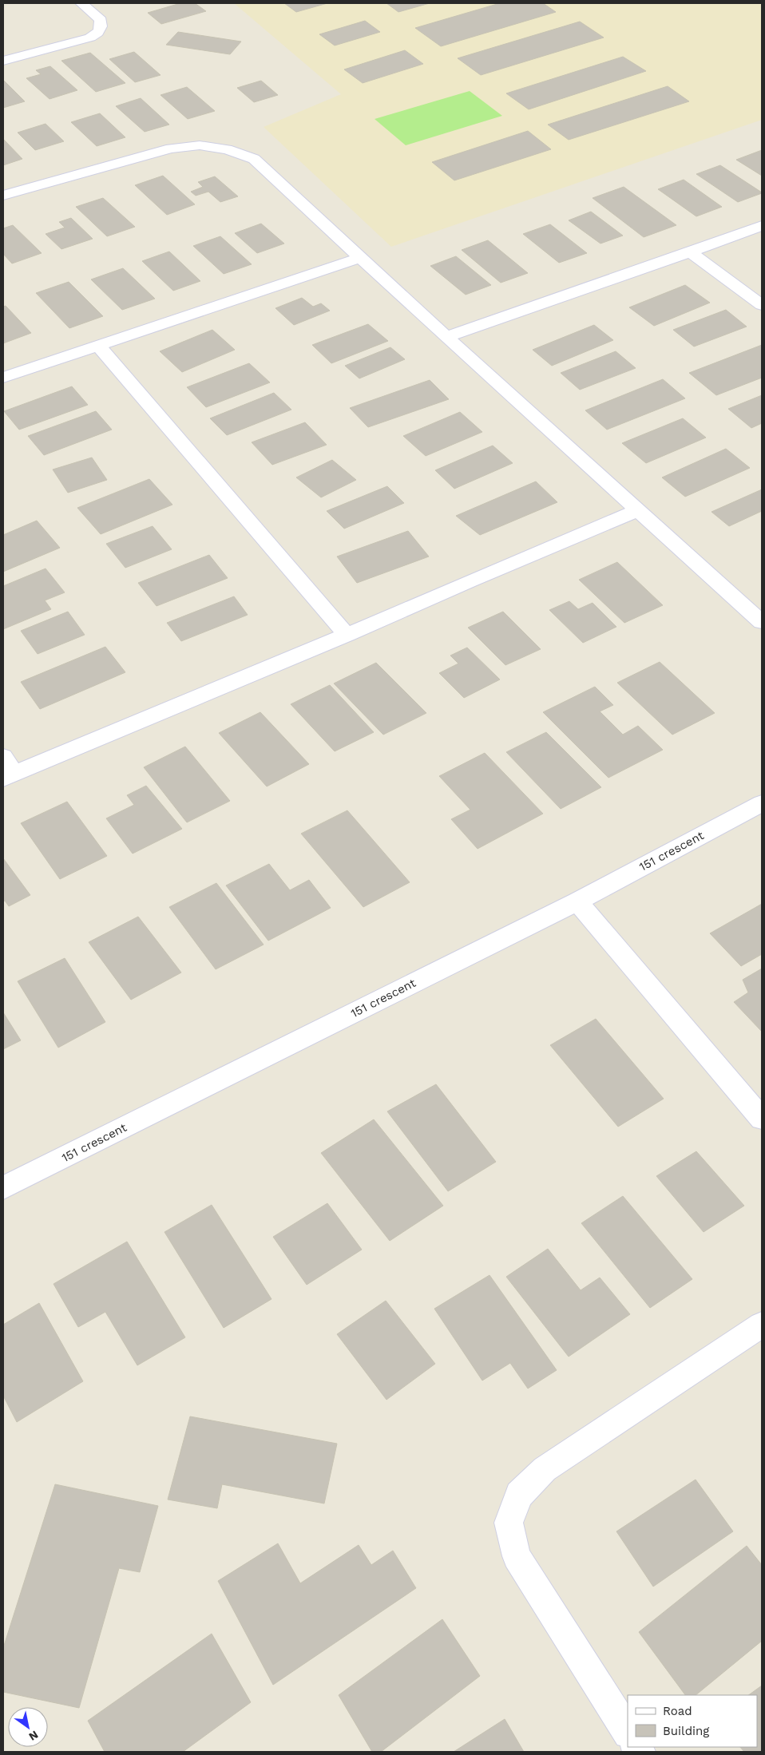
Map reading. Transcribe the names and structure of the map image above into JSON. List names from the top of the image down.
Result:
{
  "streets": {
    "street": ["151 crescent"]
  },
  "legend": ["Road", "Building"],
  "north": "bottom right"
}
